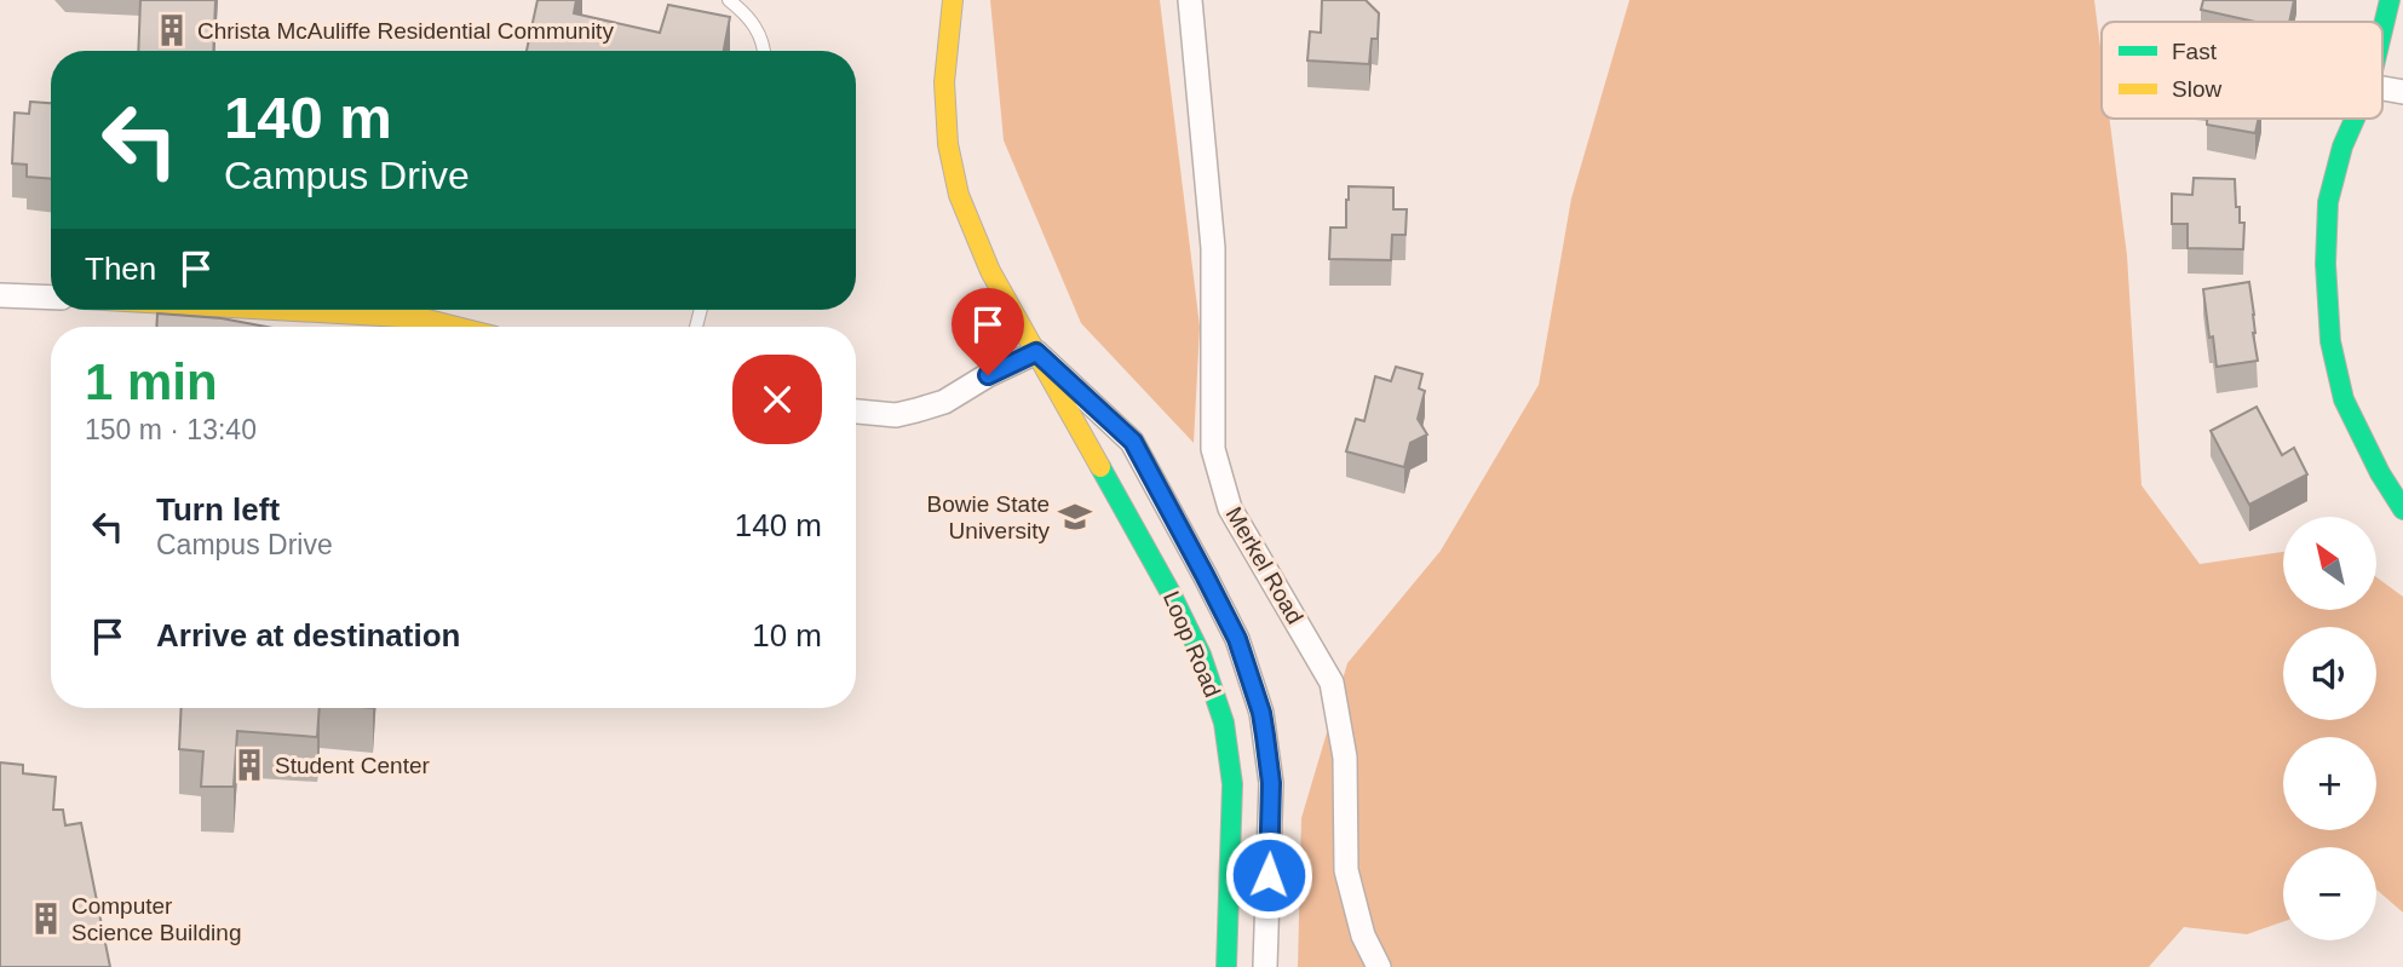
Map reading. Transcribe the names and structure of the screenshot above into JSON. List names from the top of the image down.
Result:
{
  "streets": {
    "street": ["Merkel Road", "Loop Road"]
  },
  "places": {
    "building": ["Christa McAuliffe Residential Community", "Student Center", "Computer Science Building"],
    "school or university": ["Bowie State University"]
  },
  "legend": ["Fast", "Slow"],
  "north": "top left",
  "page": {
    "turn": ["140 m", "Campus Drive"],
    "then": "Then",
    "heading": ["1 min", "150 m · 13:40"],
    "list": [
      {
        "name": "Turn left",
        "note": "Campus Drive",
        "value": "140 m"
      },
      {
        "name": "Arrive at destination",
        "value": "10 m"
      }
    ],
    "map_buttons": ["+", "−"]
  }
}
